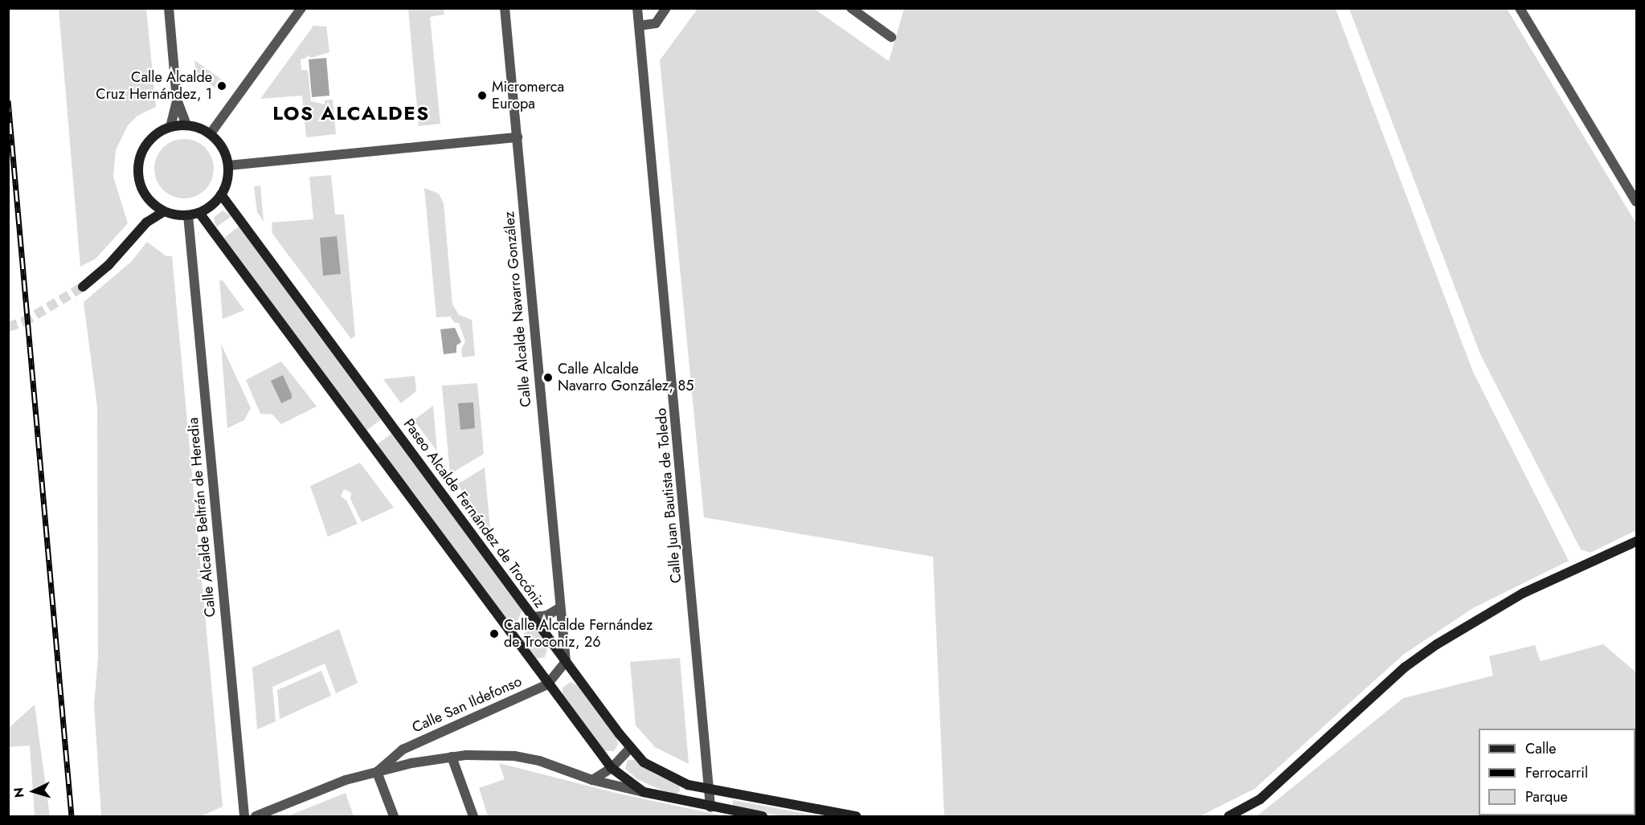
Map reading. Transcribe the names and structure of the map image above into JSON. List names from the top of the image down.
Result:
{
  "streets": {
    "main road": ["Paseo Alcalde Fernández de Trocóniz"],
    "street": [
      "Calle Alcalde Navarro González",
      "Calle Juan Bautista de Toledo",
      "Calle Alcalde Beltrán de Heredia",
      "Calle San Ildefonso"
    ]
  },
  "crossings": [
    ["Calle Alcalde Navarro González", "Paseo Alcalde Fernández de Trocóniz"],
    ["Calle Alcalde Navarro González", "Calle San Ildefonso"],
    ["Calle Juan Bautista de Toledo", "Paseo Alcalde Fernández de Trocóniz"],
    ["Paseo Alcalde Fernández de Trocóniz", "Calle Alcalde Beltrán de Heredia"],
    ["Paseo Alcalde Fernández de Trocóniz", "Calle San Ildefonso"]
  ],
  "districts": ["LOS ALCALDES"],
  "places": [
    "Calle Alcalde Cruz Hernández, 1",
    "Micromerca Europa",
    "Calle Alcalde Navarro González, 85",
    "Calle Alcalde Fernández de Troconiz, 26"
  ],
  "legend": ["Calle", "Ferrocarril", "Parque"],
  "north": "left"
}
